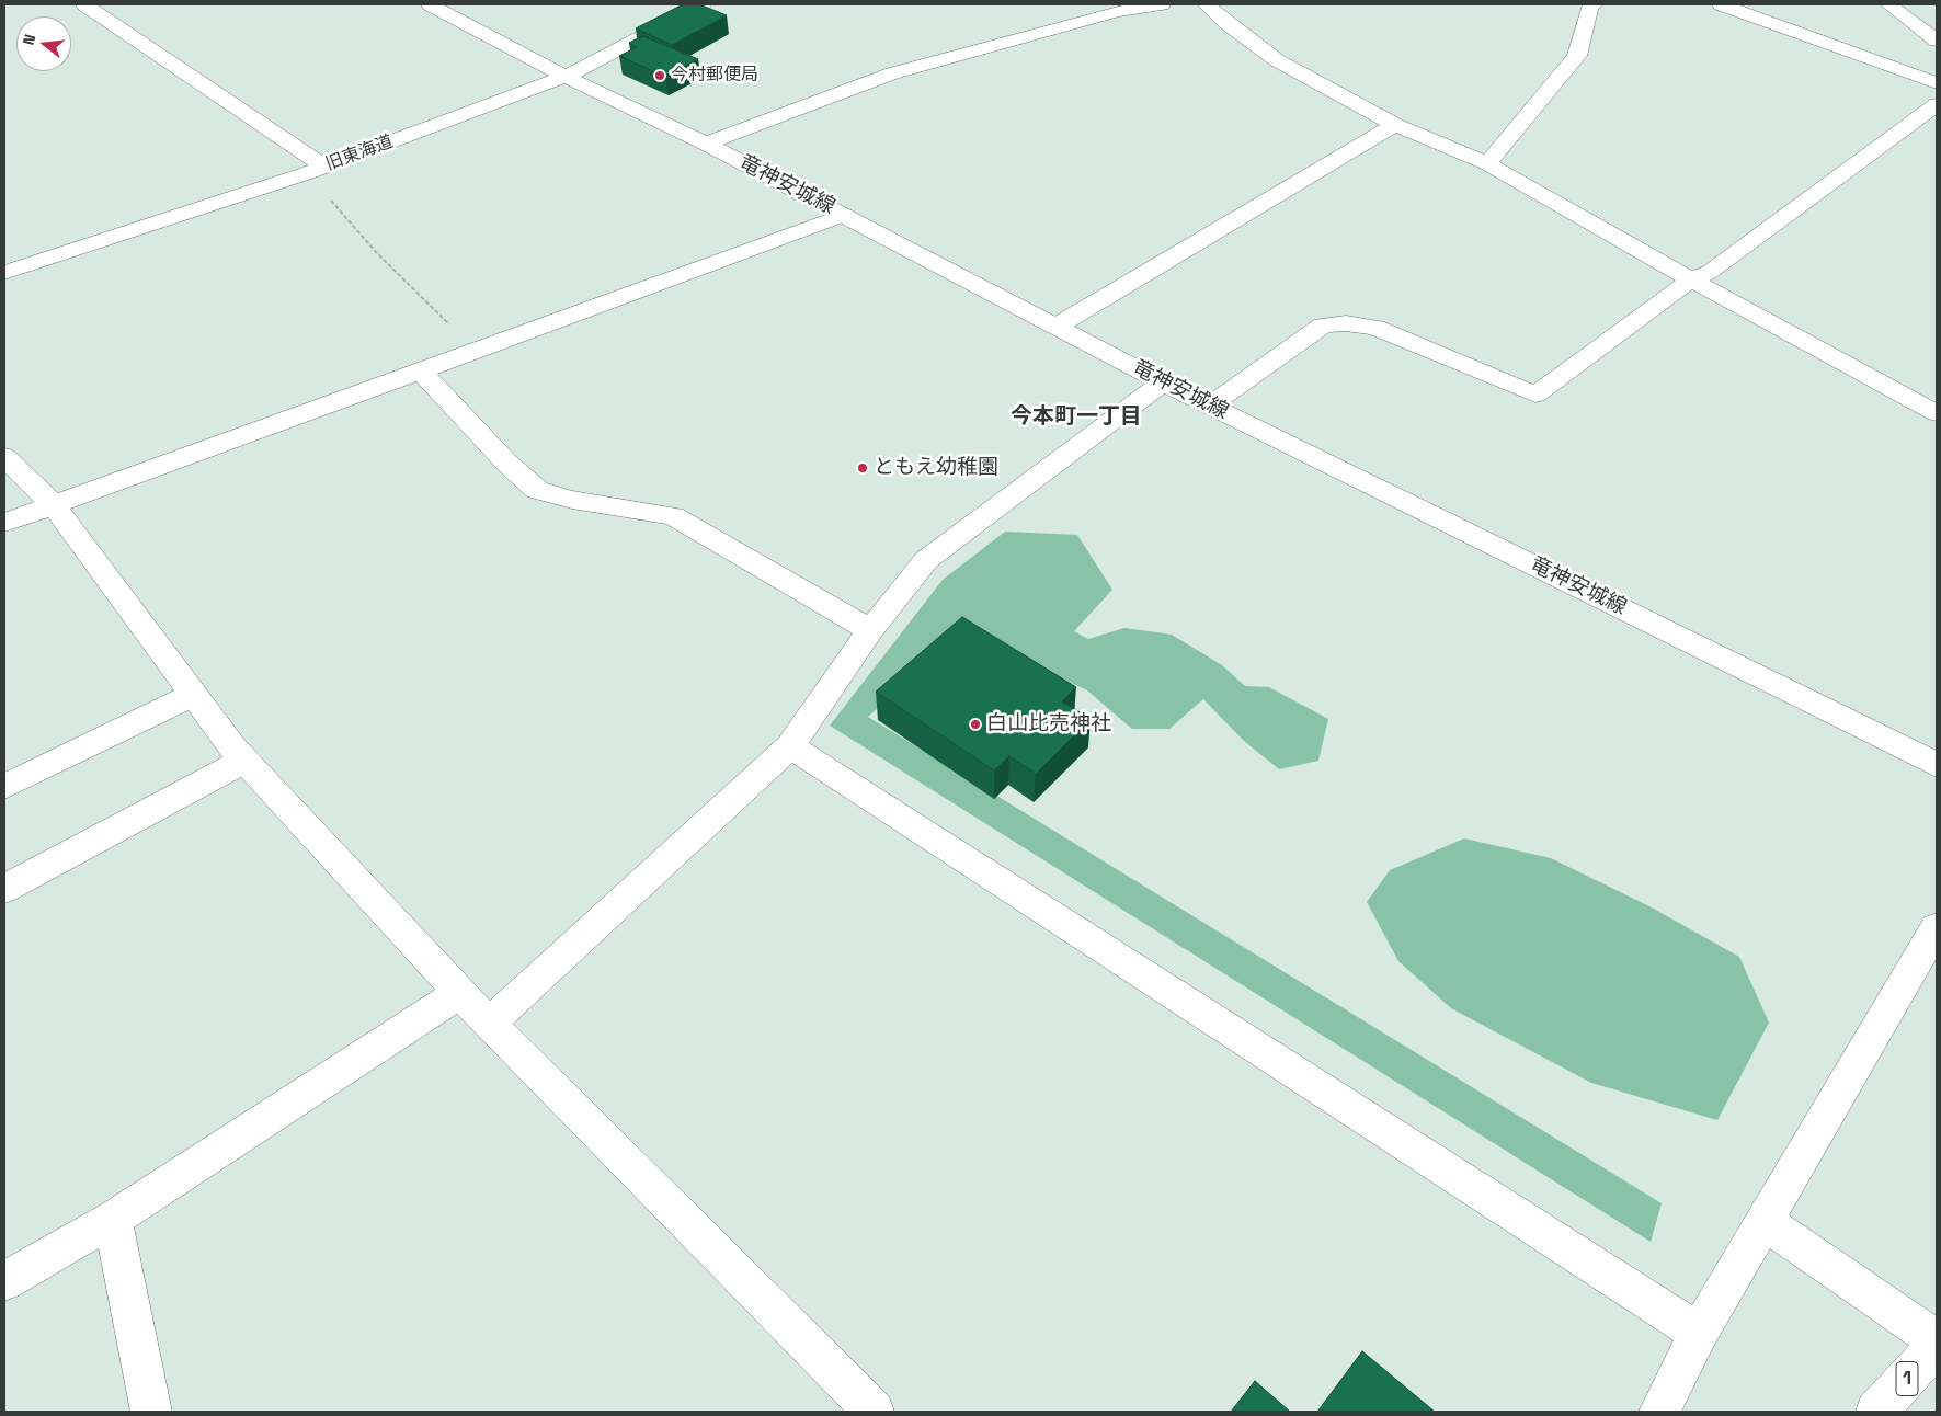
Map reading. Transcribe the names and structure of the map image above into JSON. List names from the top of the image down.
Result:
{
  "streets": {
    "main road": ["旧東海道", "竜神安城線", "1"]
  },
  "crossings": [
    ["旧東海道", "竜神安城線"]
  ],
  "districts": ["今本町一丁目"],
  "places": ["今村郵便局", "ともえ幼稚園", "白山比売神社"],
  "north": "left"
}
